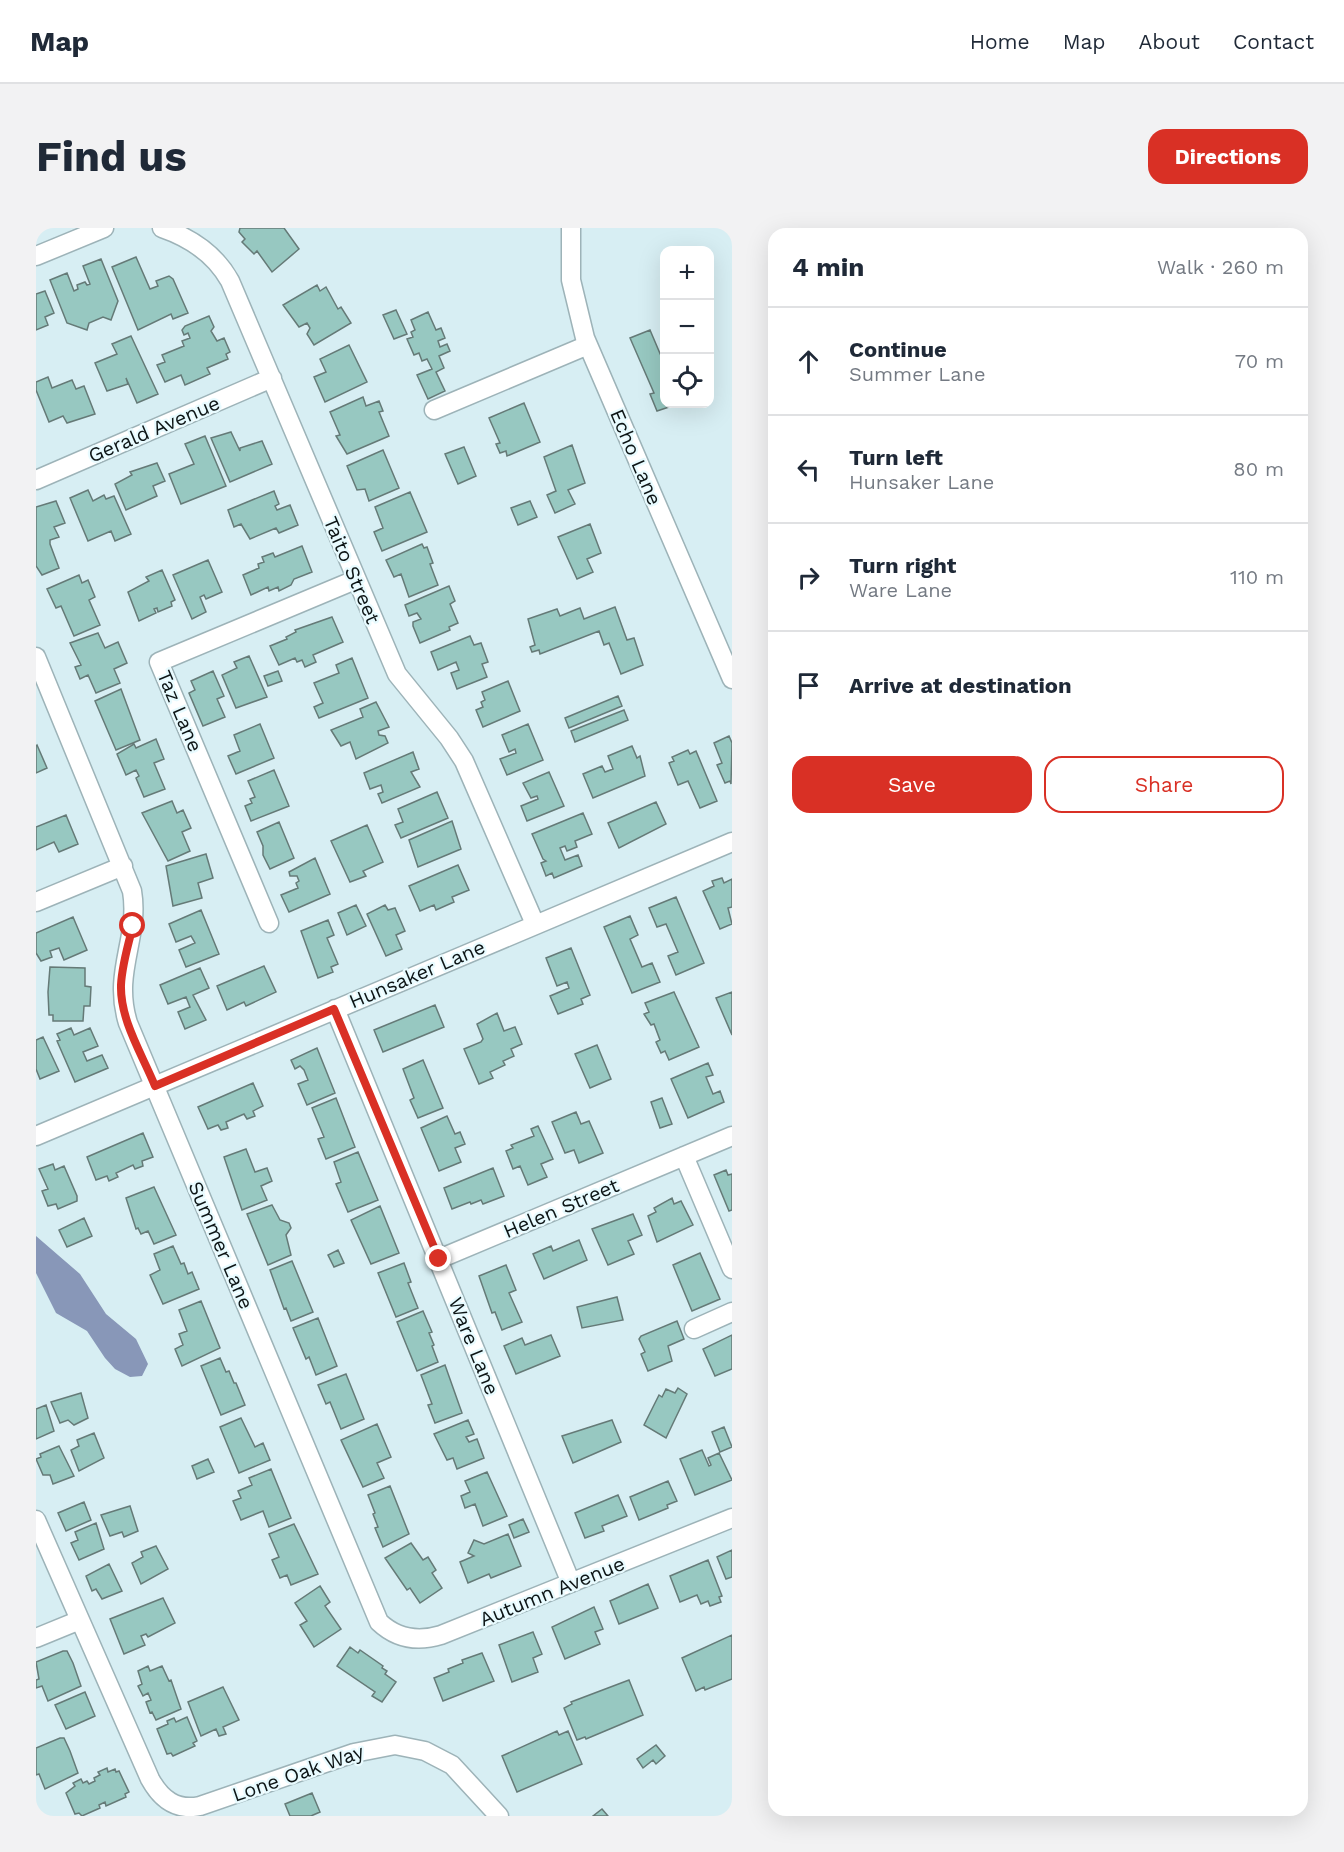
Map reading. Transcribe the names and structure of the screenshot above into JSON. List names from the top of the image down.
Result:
{
  "streets": {
    "street": [
      "Gerald Avenue",
      "Echo Lane",
      "Taito Street",
      "Taz Lane",
      "Hunsaker Lane",
      "Helen Street",
      "Summer Lane",
      "Ware Lane",
      "Autumn Avenue",
      "Lone Oak Way"
    ]
  },
  "crossings": [
    ["Gerald Avenue", "Taito Street"],
    ["Taito Street", "Taz Lane"],
    ["Taito Street", "Hunsaker Lane"],
    ["Hunsaker Lane", "Summer Lane"],
    ["Hunsaker Lane", "Ware Lane"],
    ["Helen Street", "Ware Lane"],
    ["Summer Lane", "Autumn Avenue"],
    ["Ware Lane", "Autumn Avenue"]
  ],
  "page": {
    "header": "Map",
    "nav": [
      "Home",
      "Map",
      "About",
      "Contact"
    ],
    "buttons": [
      "Directions",
      ["Save", "Share"]
    ],
    "title": "Find us",
    "heading": ["4 min", "Walk · 260 m"],
    "map_buttons": ["+", "−"],
    "list": [
      ["Continue", "Summer Lane", "70 m"],
      ["Turn left", "Hunsaker Lane", "80 m"],
      ["Turn right", "Ware Lane", "110 m"],
      "Arrive at destination"
    ]
  }
}
